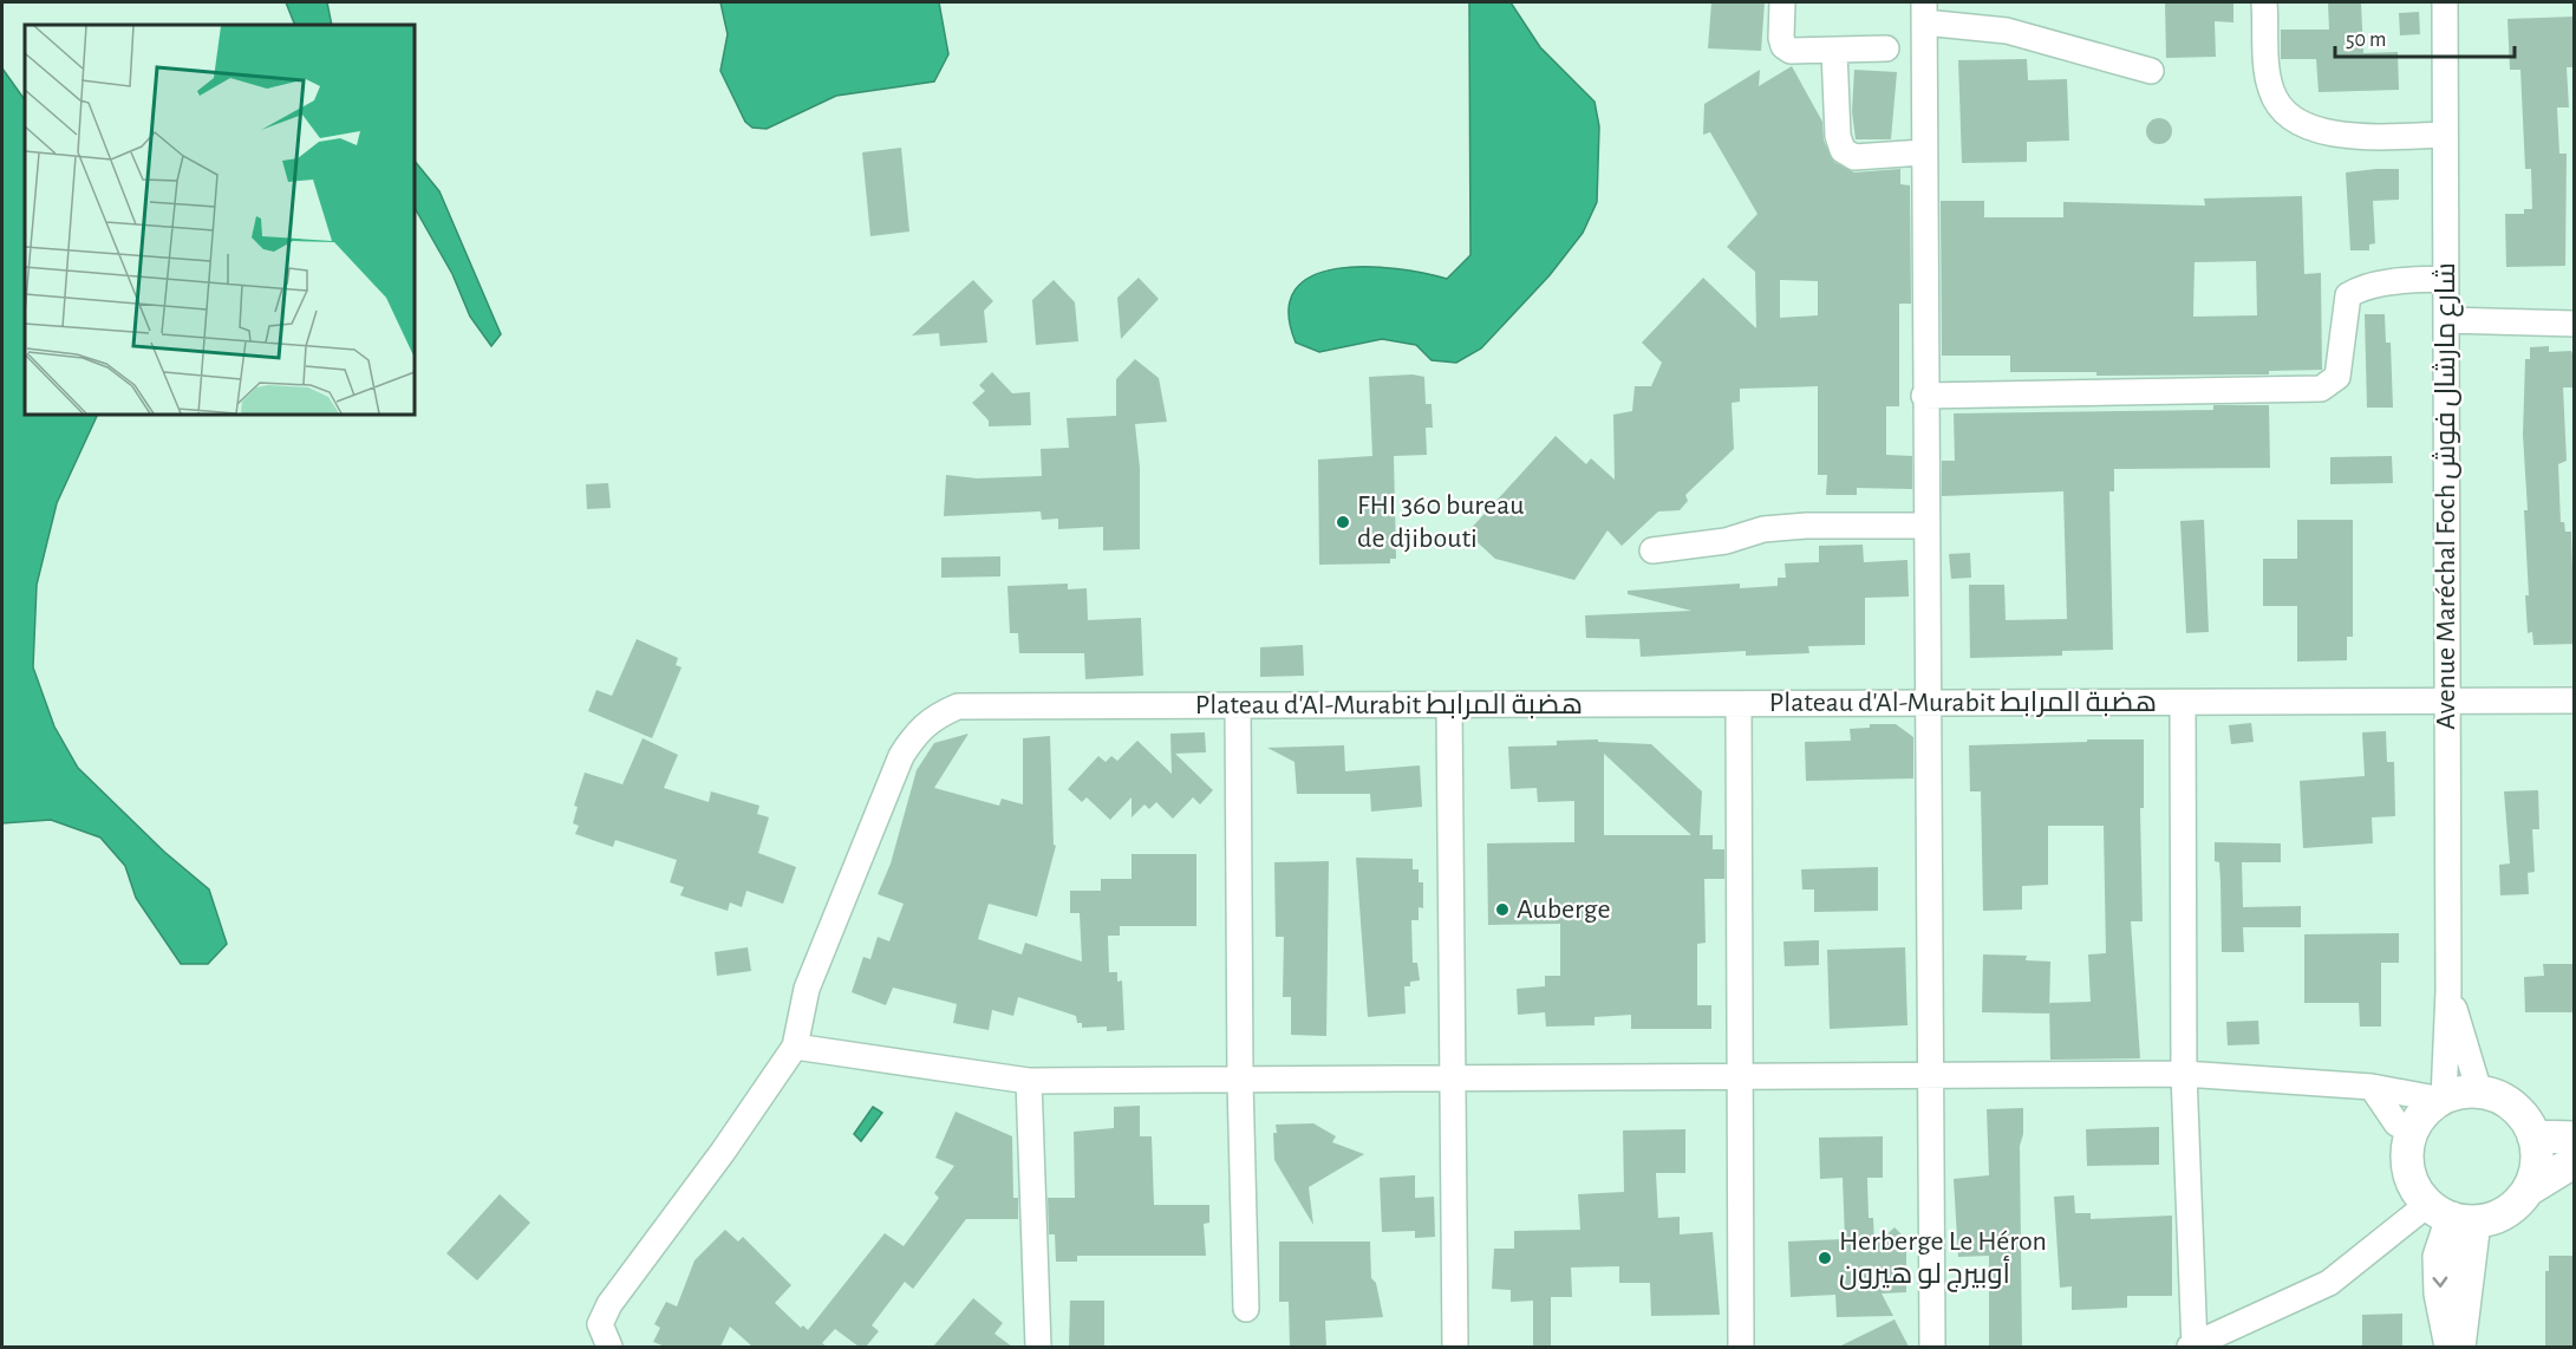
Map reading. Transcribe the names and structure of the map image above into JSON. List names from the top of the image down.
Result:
{
  "streets": {
    "street": ["Avenue Maréchal Foch شارع مارشال فوش", "Plateau d'Al-Murabit هضبة المرابط"]
  },
  "crossings": [
    ["Avenue Maréchal Foch شارع مارشال فوش", "Plateau d'Al-Murabit هضبة المرابط"]
  ],
  "places": ["FHI 360 bureau de djibouti", "Auberge", "Herberge Le Héron أوبيرج لو هيرون"],
  "scale_bar": "50 m"
}
